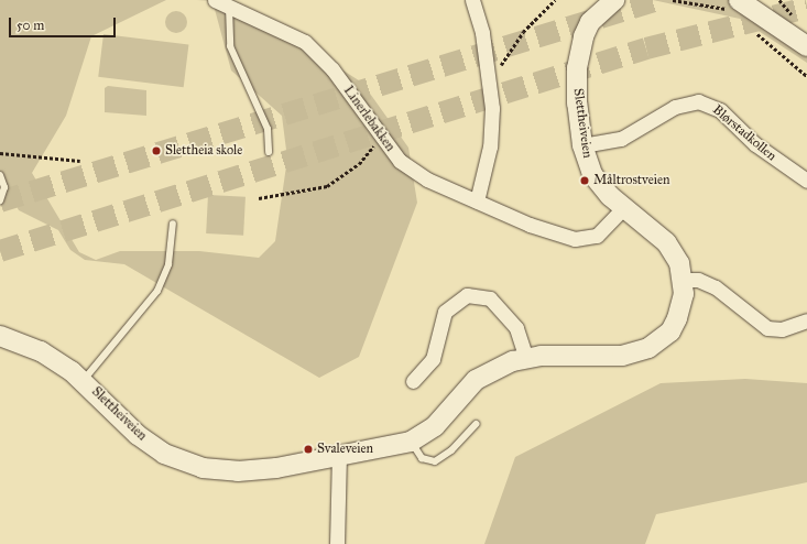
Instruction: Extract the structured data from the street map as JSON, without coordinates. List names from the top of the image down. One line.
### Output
{"streets":{"street":["Linerlebakken","Slettheiveien","Blørstadkollen"]},"crossings":[["Linerlebakken","Slettheiveien"],["Slettheiveien","Blørstadkollen"]],"places":["Slettheia skole","Måltrostveien","Svaleveien"],"scale_bar":"50 m"}
